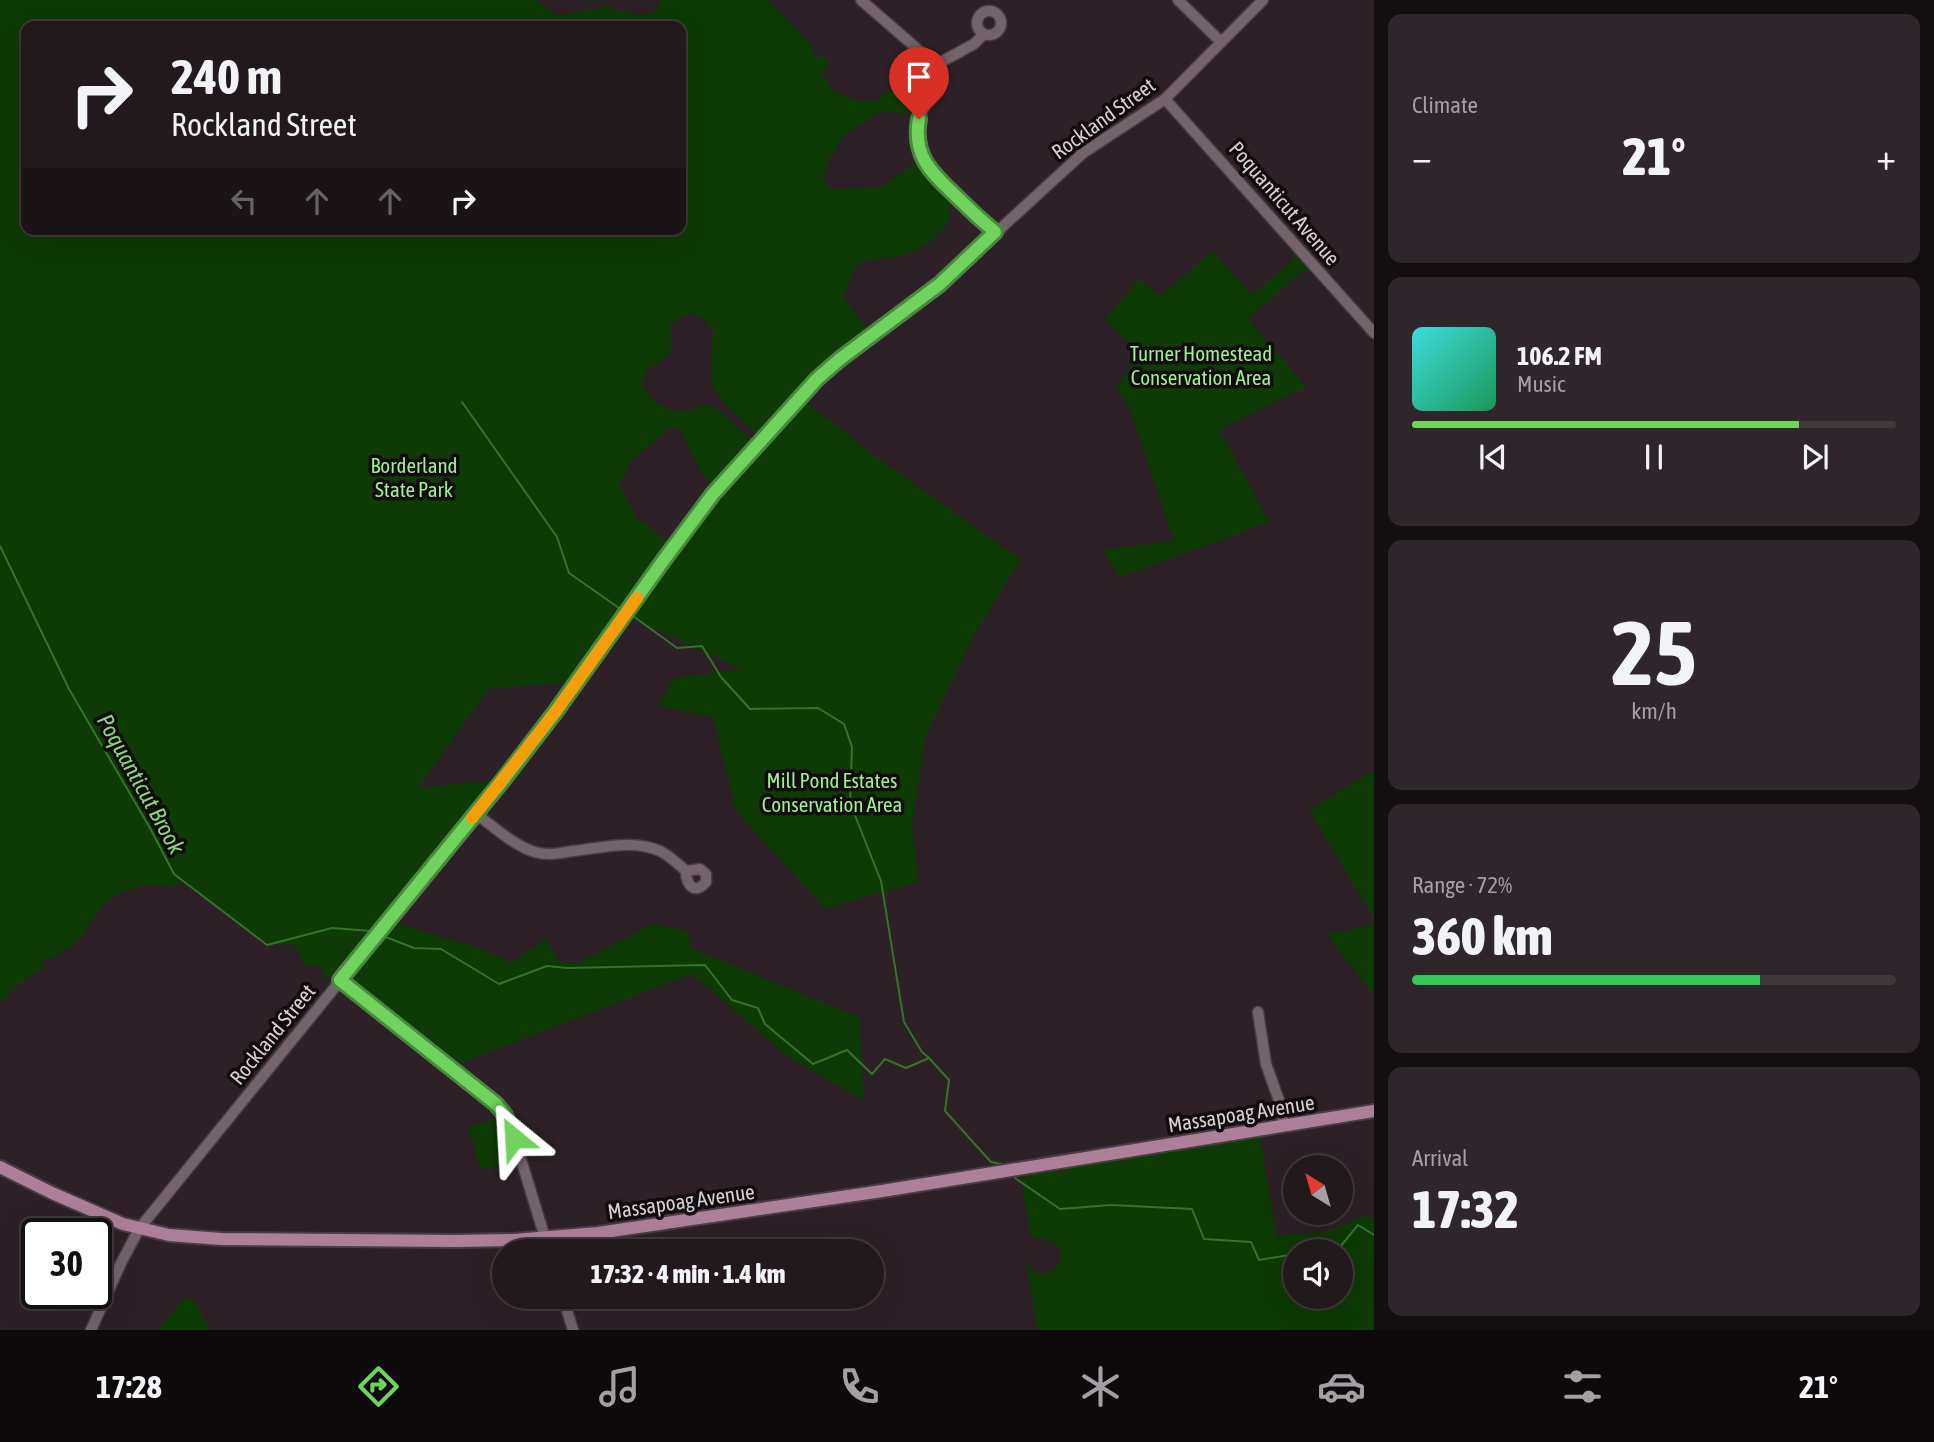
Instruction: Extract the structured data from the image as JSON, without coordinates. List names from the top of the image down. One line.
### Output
{"streets":{"main road":["Massapoag Avenue"],"street":["Rockland Street","Poquanticut Avenue"]},"crossings":[["Rockland Street","Poquanticut Avenue"],["Rockland Street","Massapoag Avenue"]],"water":["Poquanticut Brook"],"parks":["Turner Homestead Conservation Area","Borderland State Park","Mill Pond Estates Conservation Area"],"north":"top left","page":{"tile":["Climate",["25","km/h"],["Range · 72%","360 km"],["Arrival","17:32"]],"turn":["240 m","Rockland Street"],"heat":["−","21°","+"],"song":["106.2 FM","Music"],"limit":"30","trip":"17:32 · 4 min · 1.4 km","tabs":["17:28","21°"]}}
